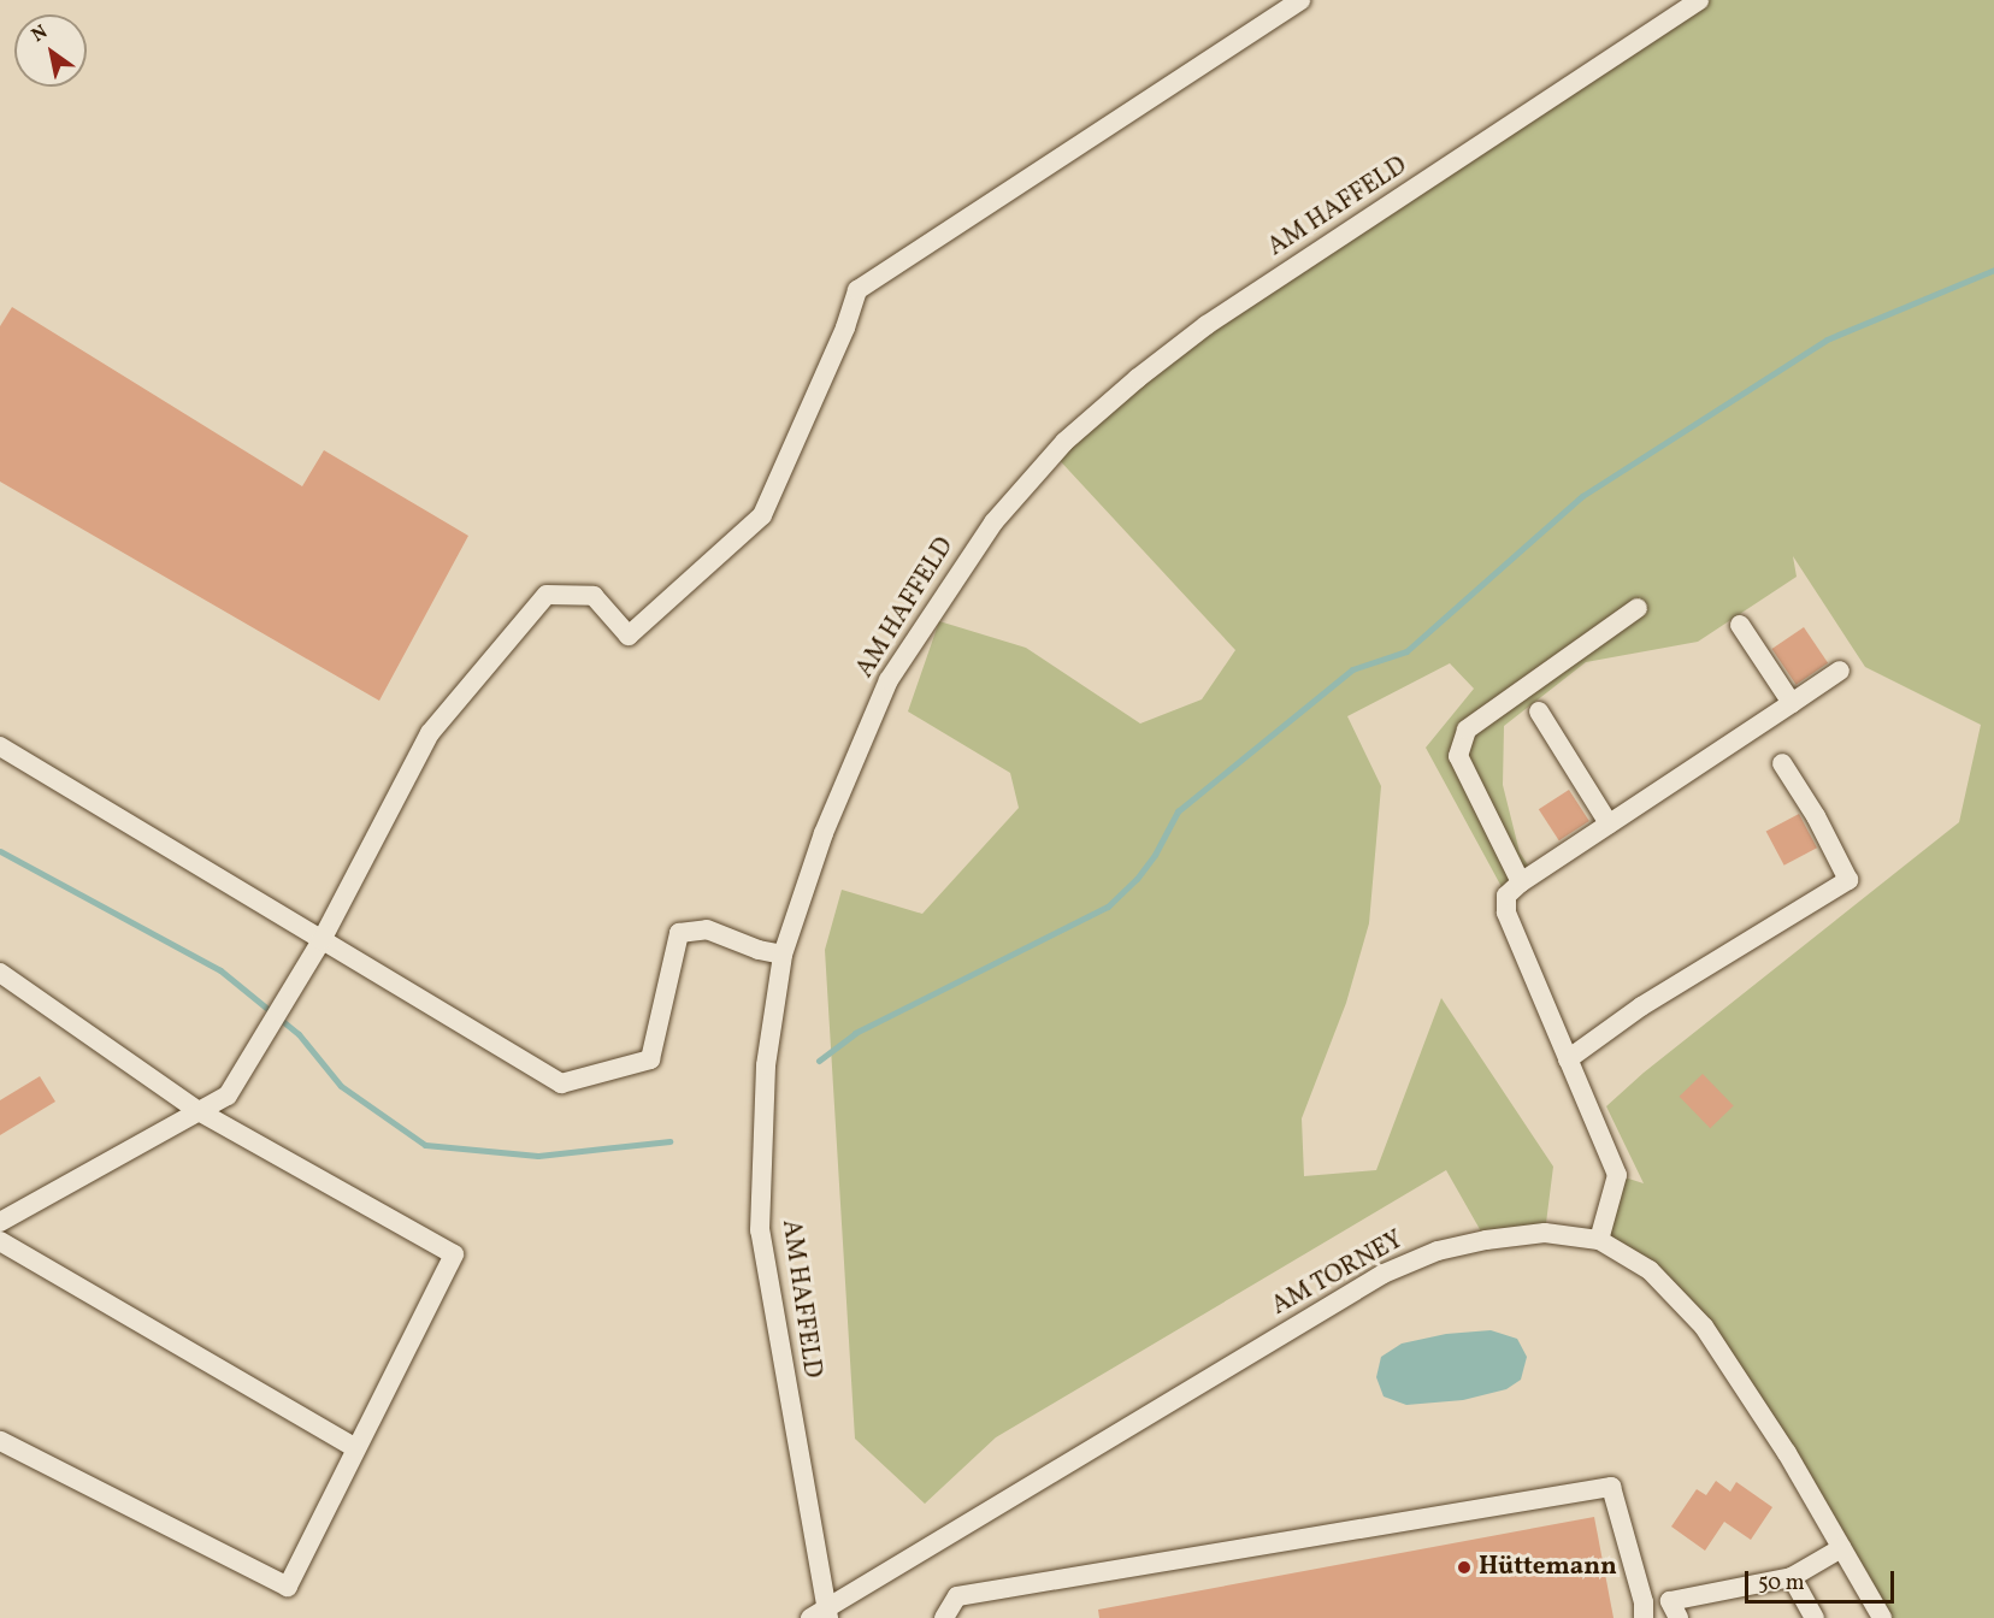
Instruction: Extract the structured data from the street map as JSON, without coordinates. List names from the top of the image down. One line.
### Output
{"streets":{"street":["AM HAFFELD","AM TORNEY"]},"crossings":[["AM HAFFELD","AM TORNEY"]],"places":["Hüttemann"],"scale_bar":"50 m","north":"top left"}
